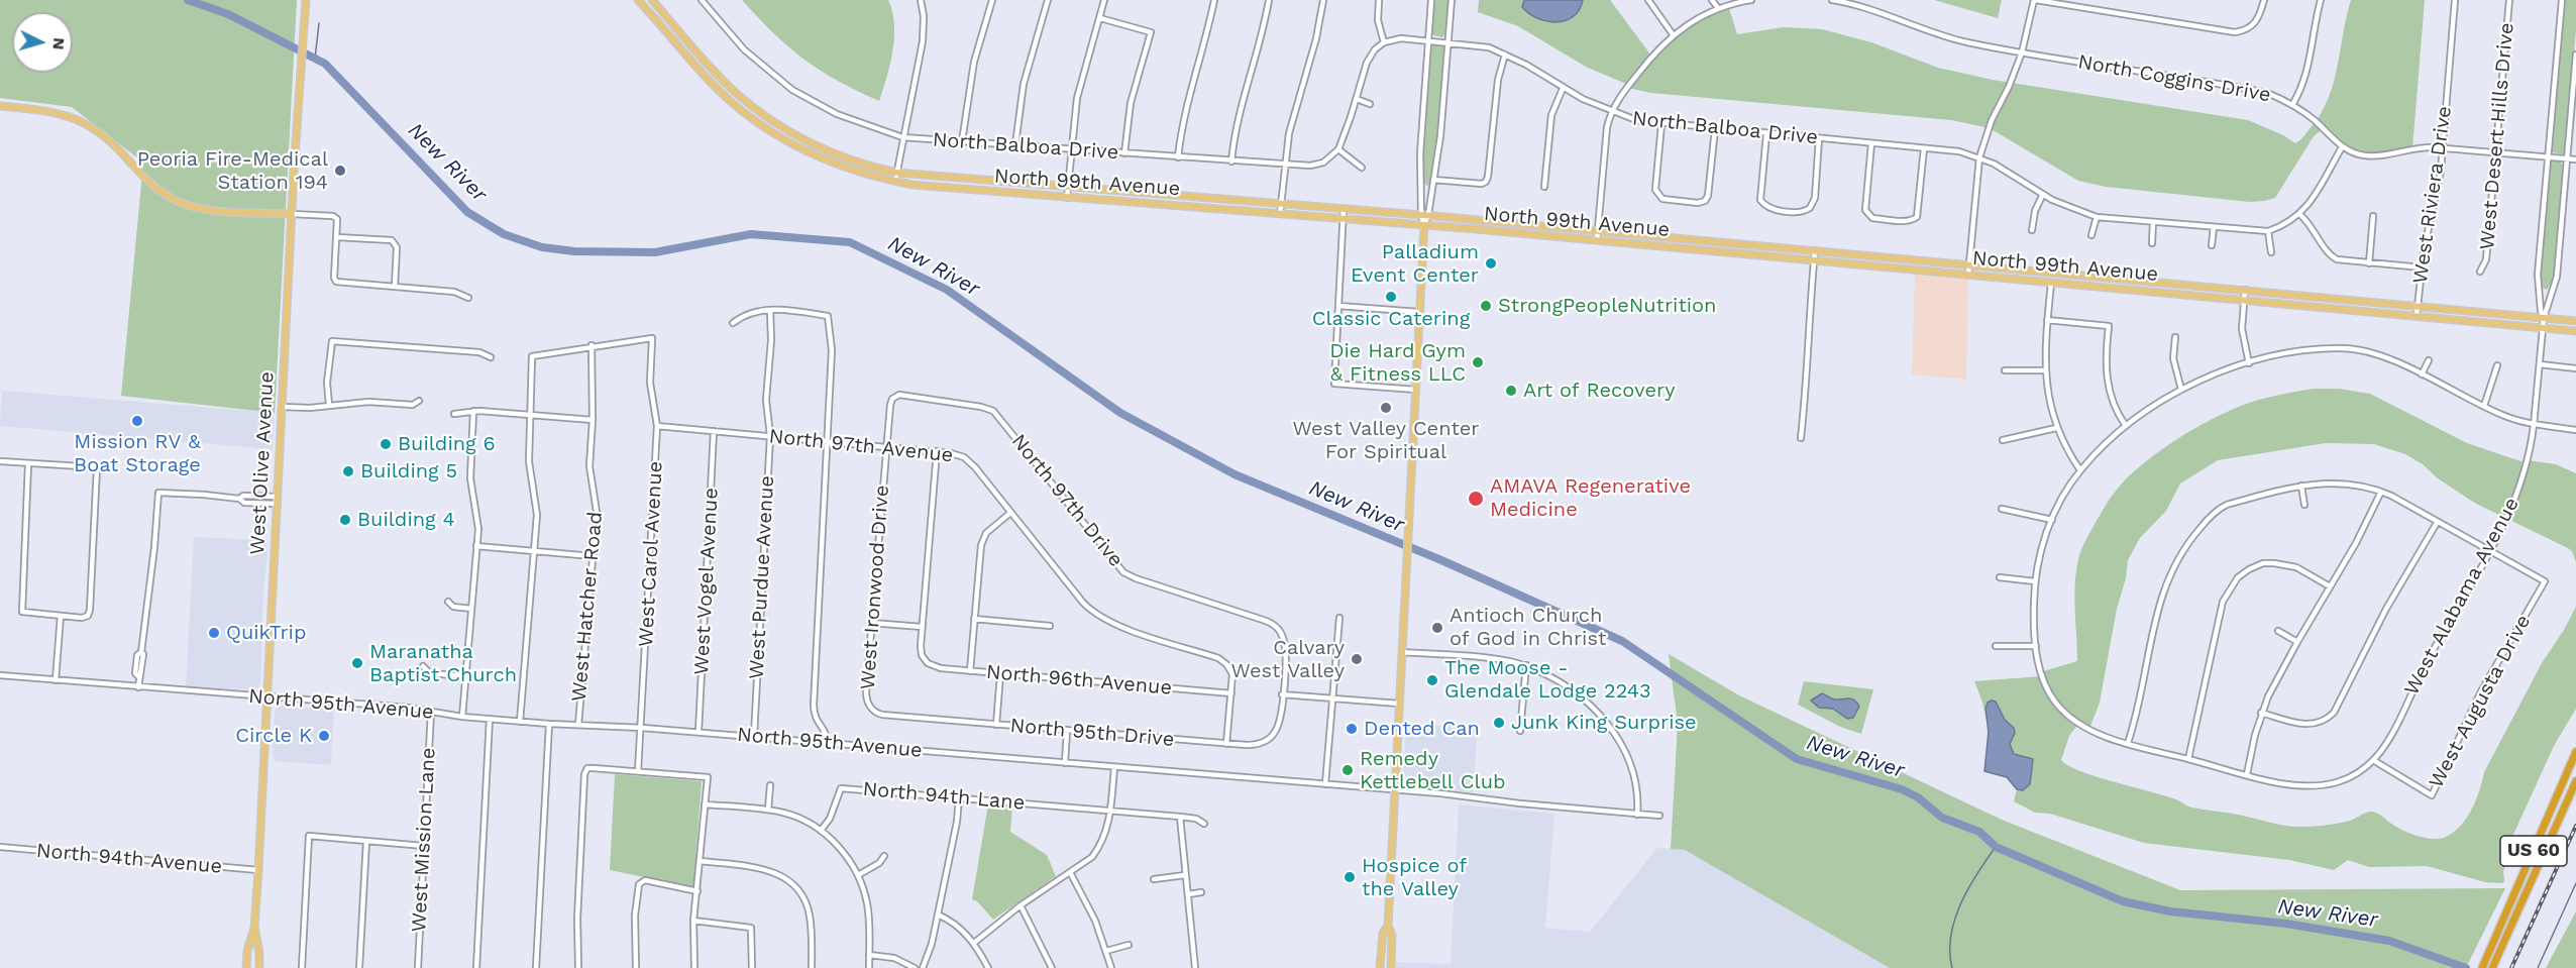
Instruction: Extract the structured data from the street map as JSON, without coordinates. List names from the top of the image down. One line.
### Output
{"streets":{"highway":["US 60"],"main road":["North 99th Avenue","West Olive Avenue"],"street":["North Coggins Drive","North Balboa Drive","West Desert Hills Drive","West Riviera Drive","North 97th Avenue","North 97th Drive","West Carol Avenue","West Purdue Avenue","West Vogel Avenue","West Ironwood Drive","West Alabama Avenue","West Hatcher Road","North 96th Avenue","West Augusta Drive","North 95th Avenue","North 95th Drive","North 94th Lane","West Mission Lane","North 94th Avenue"]},"crossings":[["North Coggins Drive","West Desert Hills Drive"],["North Coggins Drive","West Riviera Drive"],["North Coggins Drive","West Alabama Avenue"],["North 99th Avenue","West Riviera Drive"],["North 99th Avenue","West Alabama Avenue"],["North 97th Avenue","West Carol Avenue"],["North 97th Avenue","West Purdue Avenue"],["North 97th Avenue","West Vogel Avenue"],["North 97th Avenue","West Ironwood Drive"],["North 97th Avenue","North 96th Avenue"],["North 97th Avenue","North 95th Drive"],["West Olive Avenue","North 95th Avenue"],["West Olive Avenue","North 94th Avenue"],["North 97th Drive","West Ironwood Drive"],["North 97th Drive","North 95th Drive"],["West Carol Avenue","West Hatcher Road"],["West Carol Avenue","North 95th Avenue"],["West Purdue Avenue","North 95th Avenue"],["West Vogel Avenue","North 95th Avenue"],["West Ironwood Drive","North 95th Drive"],["West Alabama Avenue","West Augusta Drive"],["West Hatcher Road","North 95th Avenue"],["North 95th Avenue","West Mission Lane"]],"water":["New River"],"places":["Peoria Fire-Medical Station 194","Palladium Event Center","Classic Catering","StrongPeopleNutrition","Die Hard Gym & Fitness LLC","Art of Recovery","West Valley Center For Spiritual","Mission RV & Boat Storage","Building 6","Building 5","AMAVA Regenerative Medicine","Building 4","Antioch Church of God in Christ","QuikTrip","Calvary West Valley","Maranatha Baptist Church","The Moose - Glendale Lodge 2243","Junk King Surprise","Dented Can","Circle K","Remedy Kettlebell Club","Hospice of the Valley"],"north":"right"}
